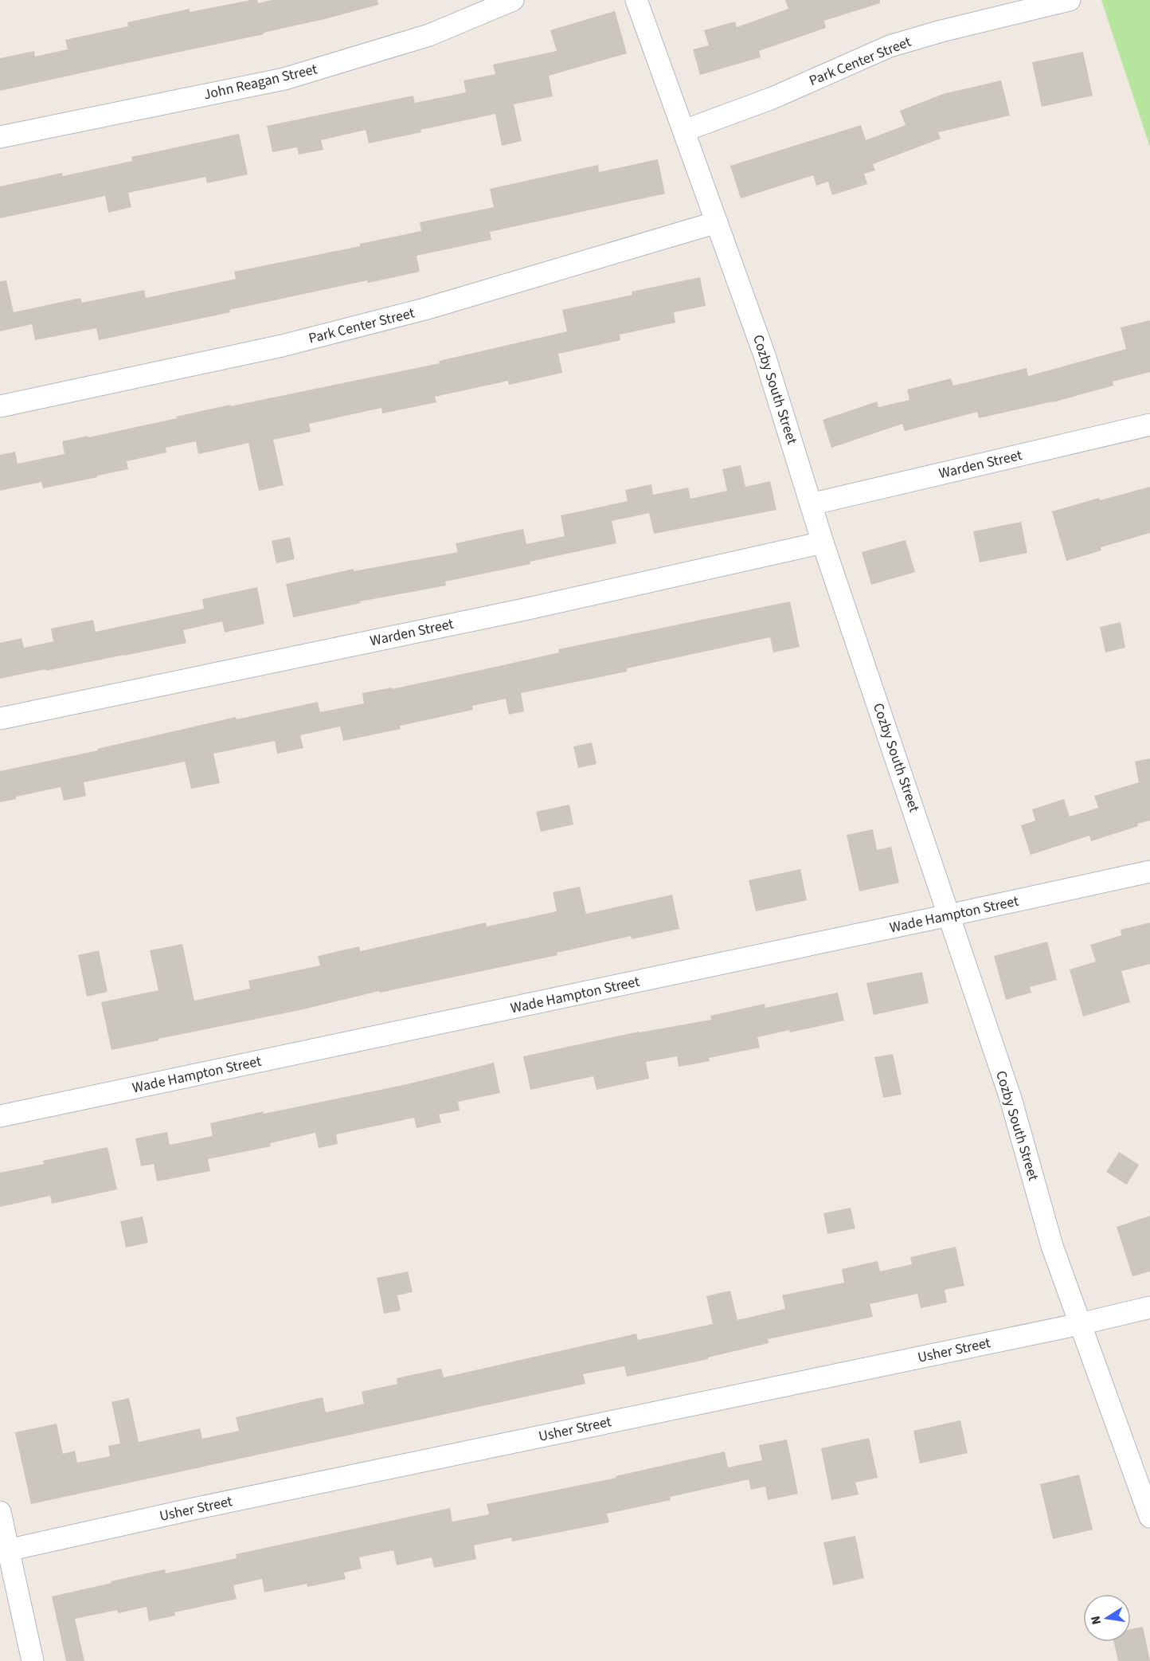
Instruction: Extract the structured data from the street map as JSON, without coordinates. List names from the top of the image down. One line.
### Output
{"streets":{"street":["Park Center Street","John Reagan Street","Cozby South Street","Warden Street","Wade Hampton Street","Usher Street"]},"crossings":[["Park Center Street","Cozby South Street"],["Cozby South Street","Warden Street"],["Cozby South Street","Wade Hampton Street"],["Cozby South Street","Usher Street"]],"north":"left"}
